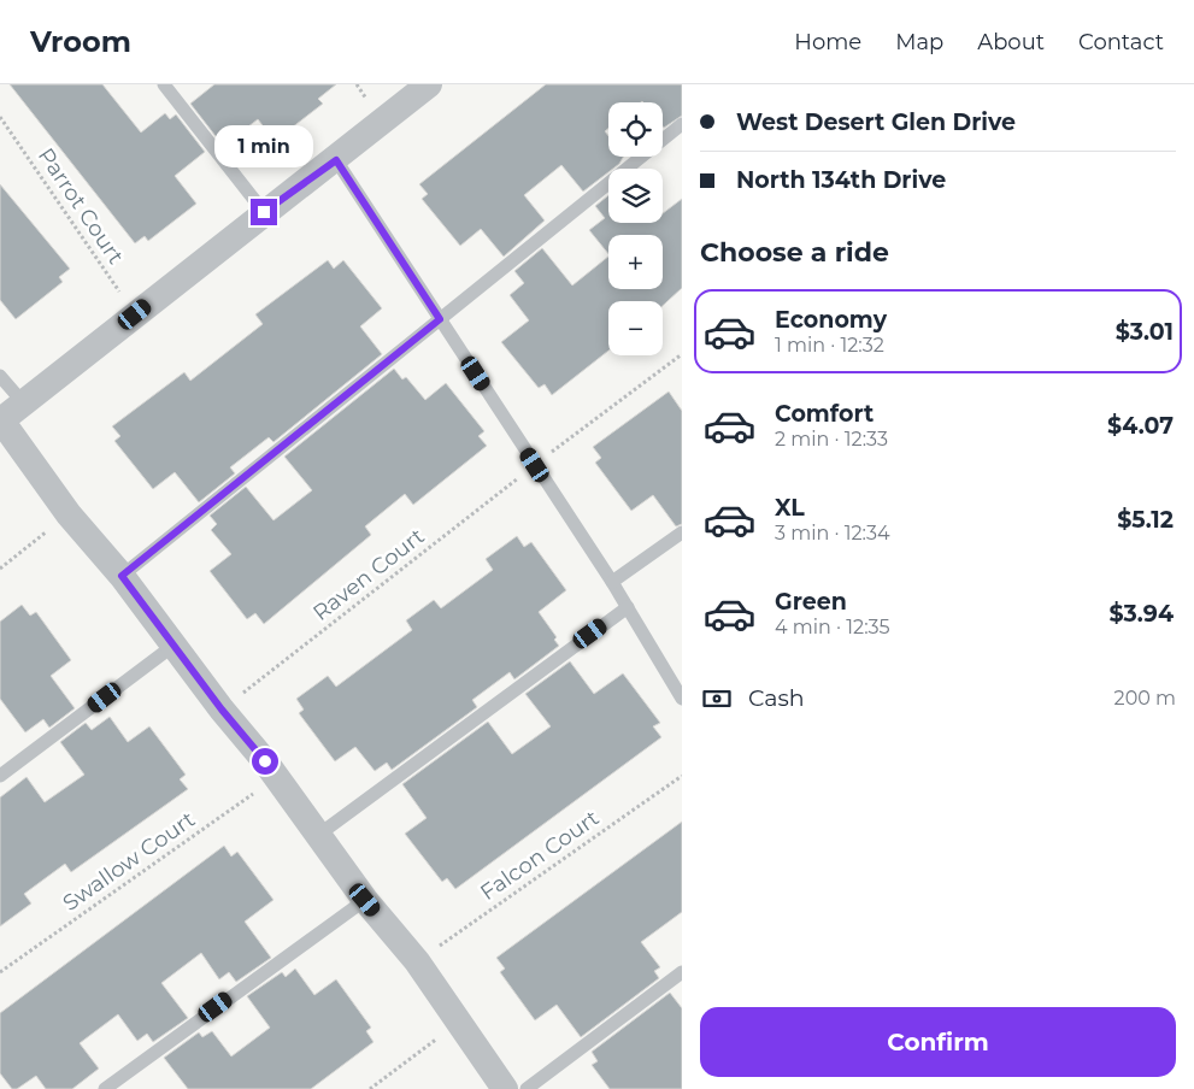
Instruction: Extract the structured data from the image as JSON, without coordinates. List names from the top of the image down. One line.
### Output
{"streets":{"path":["Parrot Court","Raven Court","Falcon Court","Swallow Court"]},"page":{"header":"Vroom","nav":["Home","Map","About","Contact"],"banner":["West Desert Glen Drive","North 134th Drive"],"map_buttons":["+","−"],"bubble":"1 min","heading":"Choose a ride","list":[{"name":"Economy","note":"1 min · 12:32","value":"$3.01"},{"name":"Comfort","note":"2 min · 12:33","value":"$4.07"},{"name":"XL","note":"3 min · 12:34","value":"$5.12"},{"name":"Green","note":"4 min · 12:35","value":"$3.94"}],"pay":["Cash","200 m"],"buttons":"Confirm"}}
